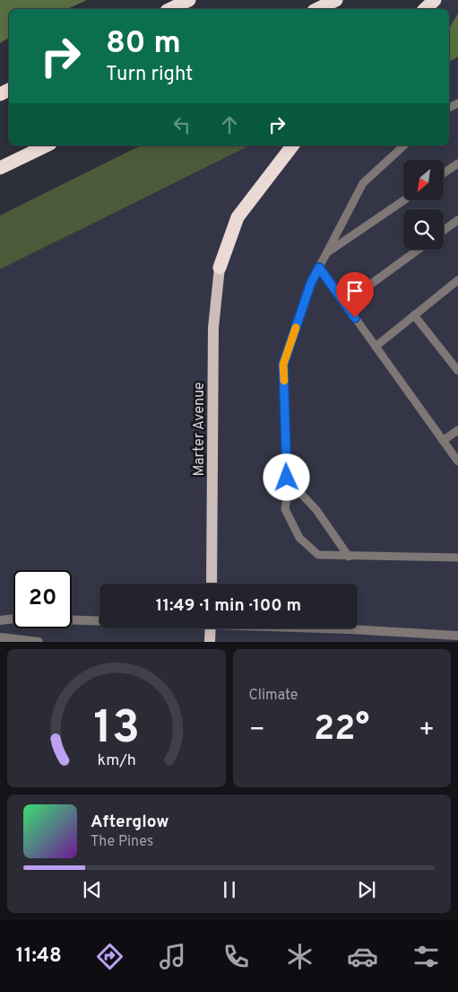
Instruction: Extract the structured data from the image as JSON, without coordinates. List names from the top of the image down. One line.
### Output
{"streets":{"main road":["Marter Avenue"]},"north":"bottom left","page":{"turn":["80 m","Turn right"],"limit":"20","trip":"11:49 · 1 min · 100 m","tile":"Climate","heat":["−","22°","+"],"song":["Afterglow","The Pines"],"tabs":"11:48","gauge":["13","km/h"]}}
